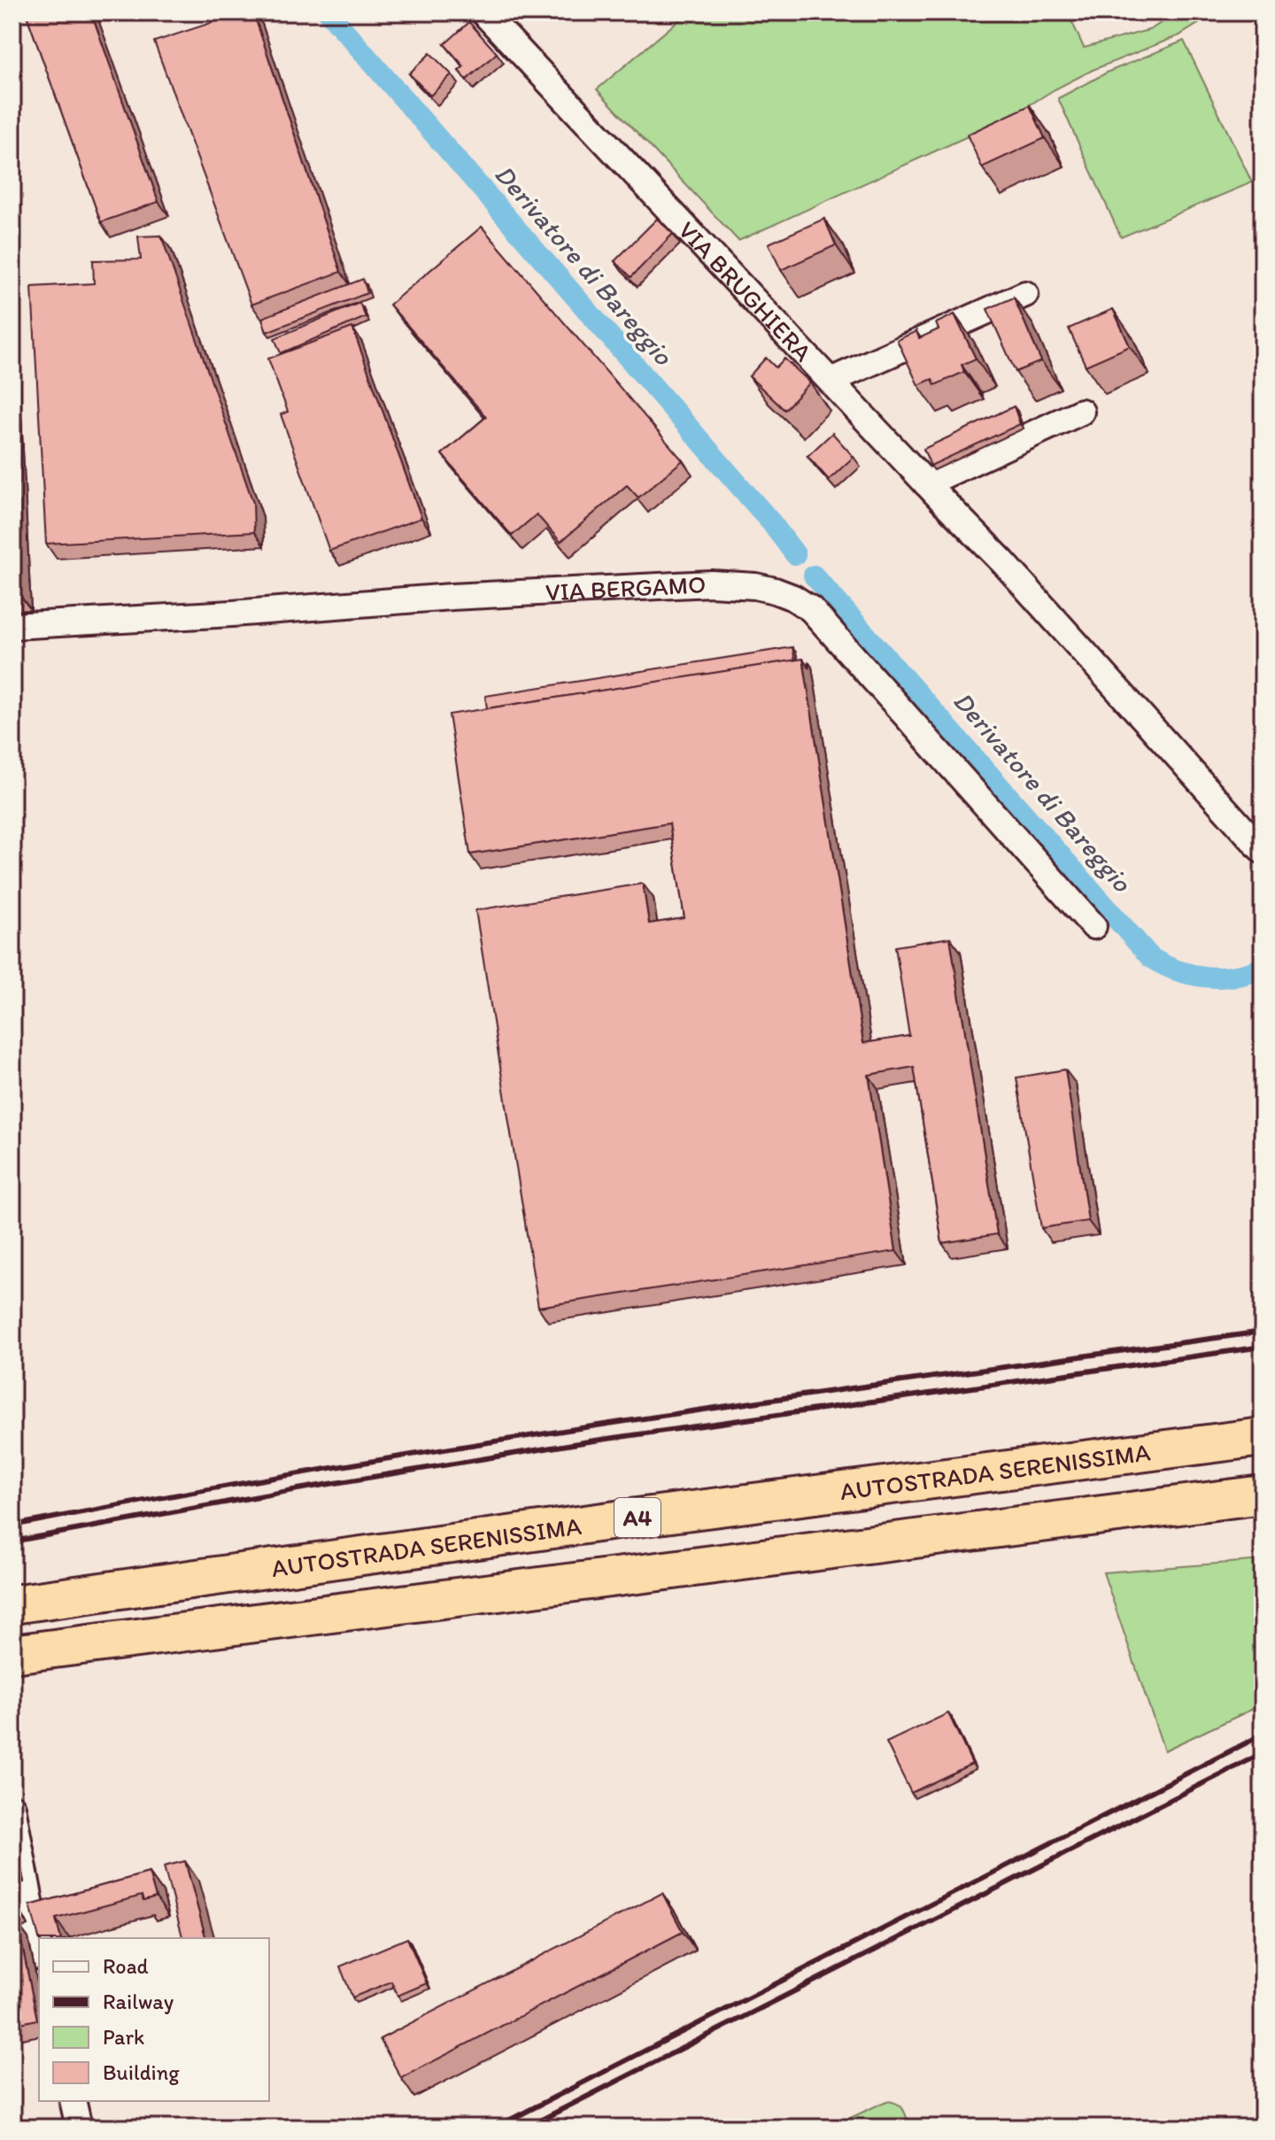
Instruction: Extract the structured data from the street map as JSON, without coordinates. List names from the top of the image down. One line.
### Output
{"streets":{"highway":["AUTOSTRADA SERENISSIMA","A4"],"street":["VIA BRUGHIERA","VIA BERGAMO"]},"water":["Derivatore di Bareggio"],"legend":["Road","Railway","Park","Building"]}
